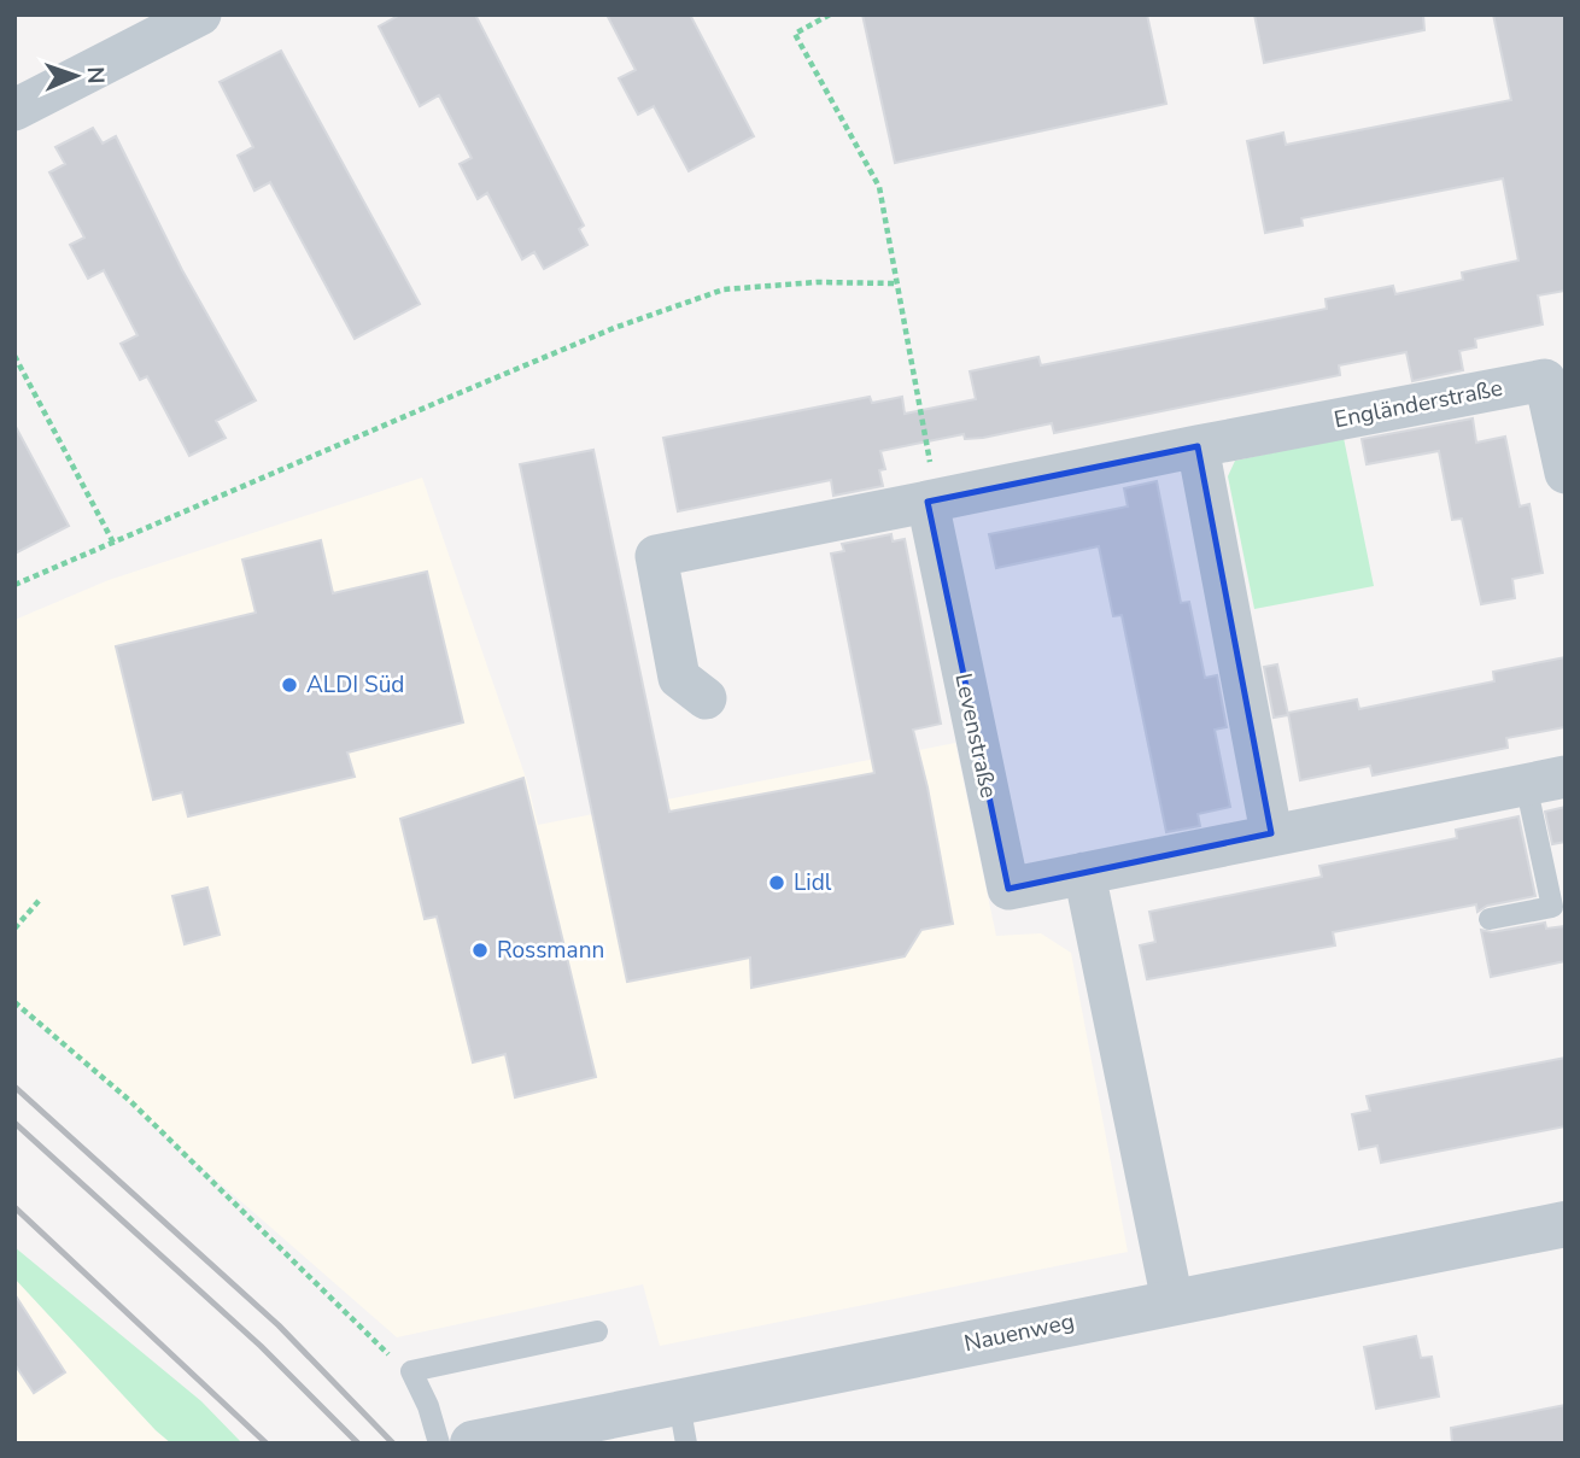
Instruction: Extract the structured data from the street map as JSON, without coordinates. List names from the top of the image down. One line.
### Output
{"streets":{"street":["Engländerstraße","Levenstraße","Nauenweg"]},"crossings":[["Engländerstraße","Levenstraße"]],"places":["ALDI Süd","Lidl","Rossmann"],"north":"right"}
